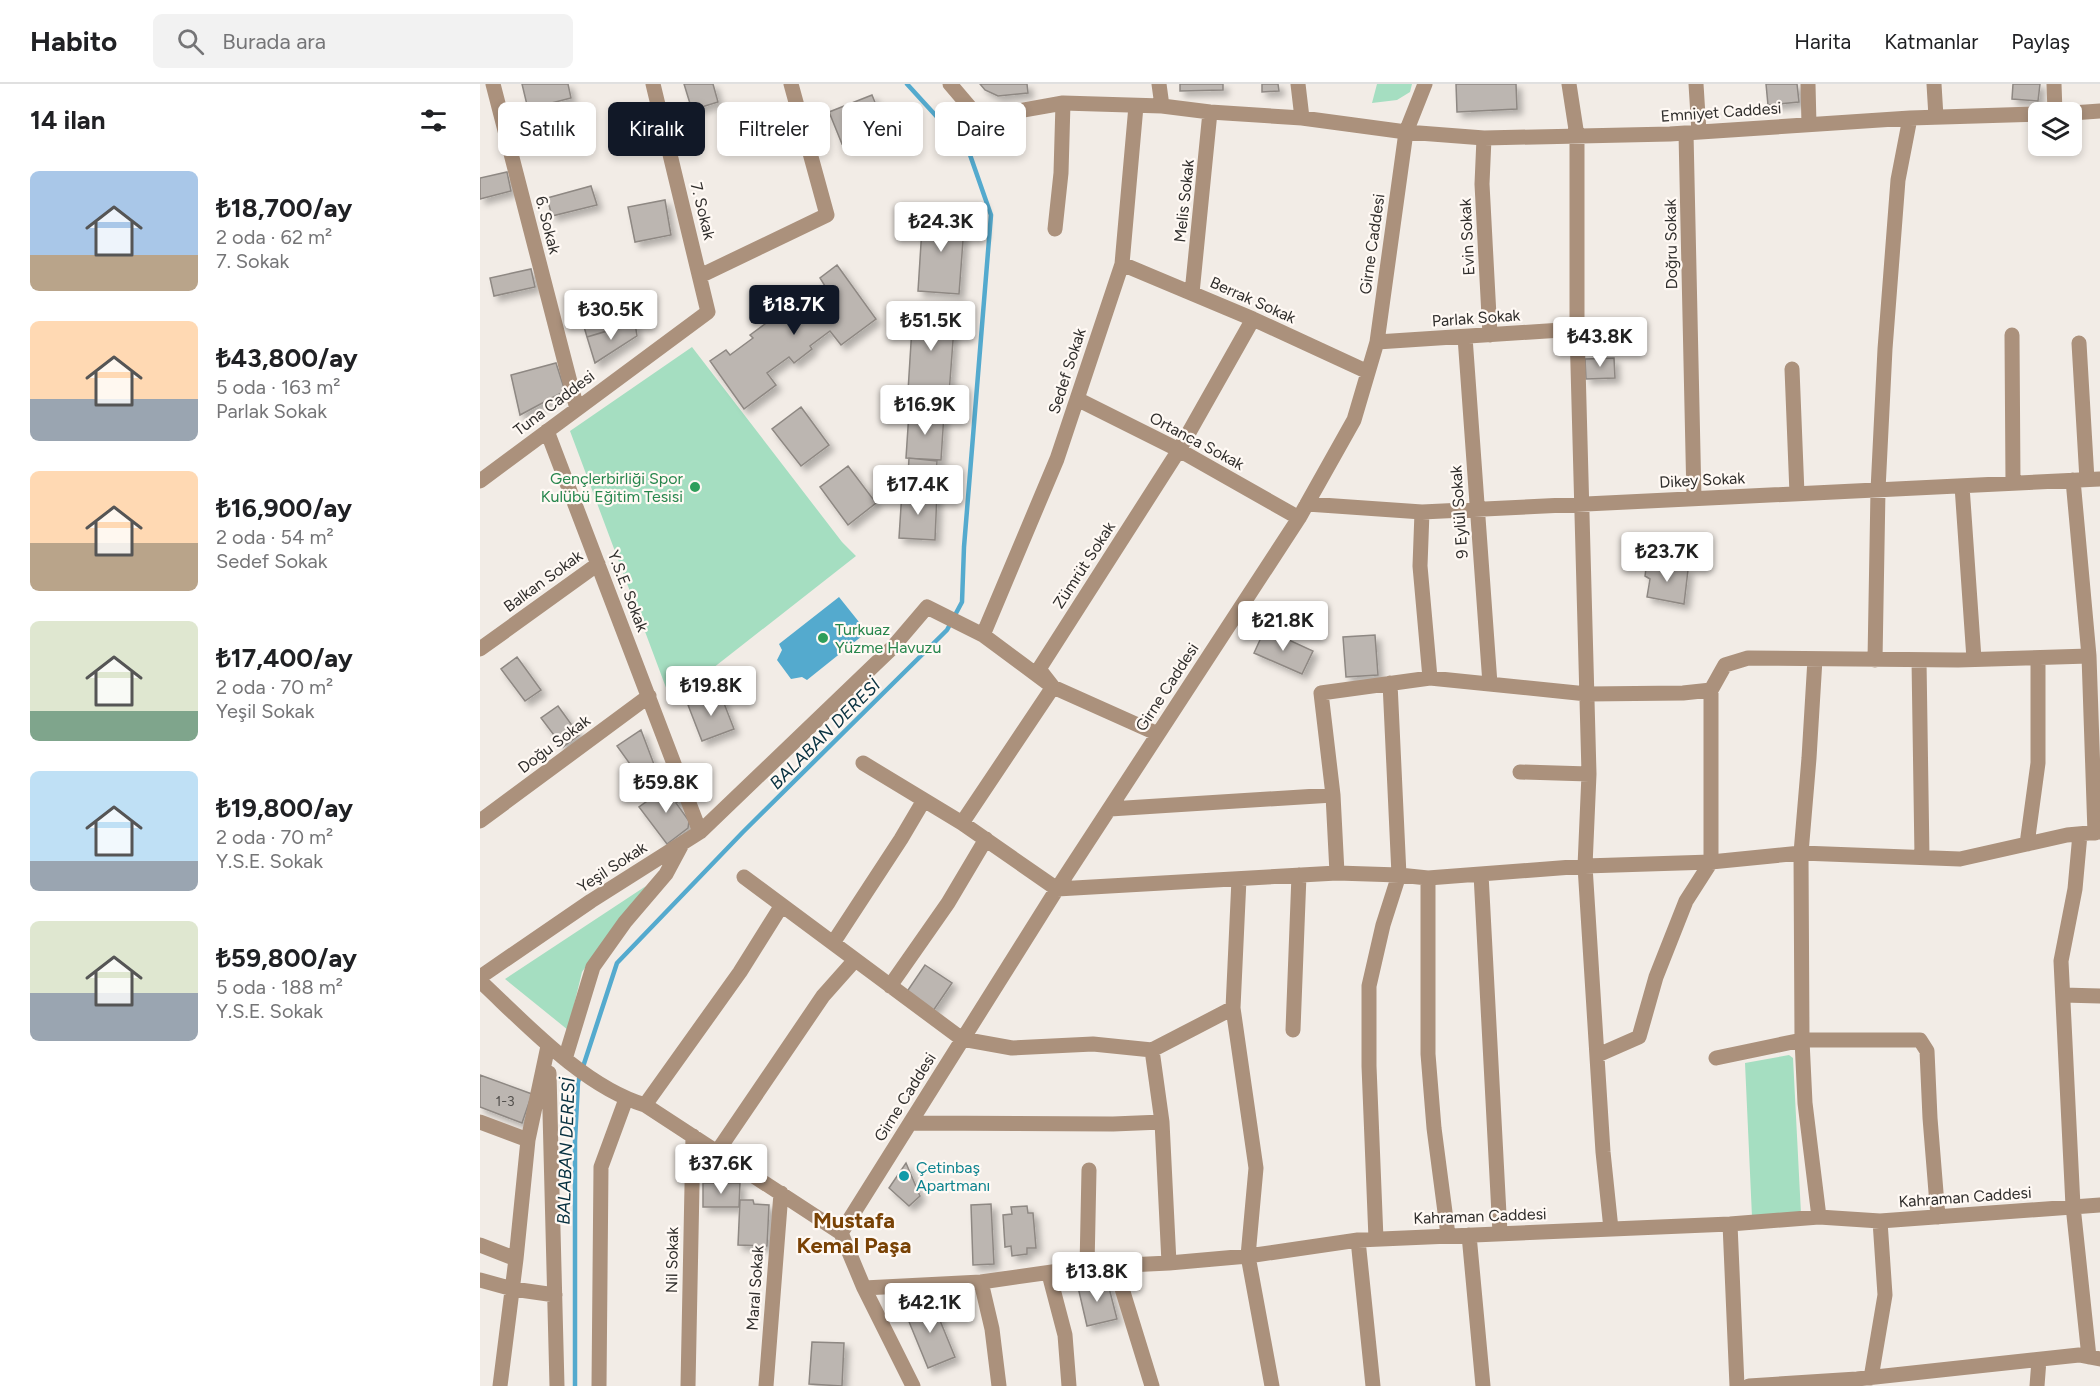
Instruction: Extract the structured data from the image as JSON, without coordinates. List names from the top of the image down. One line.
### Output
{"streets":{"street":["Emniyet Caddesi","Melis Sokak","7. Sokak","6. Sokak","Evin Sokak","Girne Caddesi","Doğru Sokak","Berrak Sokak","Parlak Sokak","Sedef Sokak","Tuna Caddesi","Ortanca Sokak","Dikey Sokak","9 Eylül Sokak","Zümrüt Sokak","Balkan Sokak","Y.S.E. Sokak","Doğu Sokak","Yeşil Sokak","Kahraman Caddesi","Nil Sokak","Maral Sokak"]},"crossings":[["Emniyet Caddesi","Evin Sokak"],["Emniyet Caddesi","Girne Caddesi"],["Emniyet Caddesi","Doğru Sokak"],["Melis Sokak","Berrak Sokak"],["7. Sokak","Tuna Caddesi"],["6. Sokak","Tuna Caddesi"],["Evin Sokak","Parlak Sokak"],["Girne Caddesi","Berrak Sokak"],["Girne Caddesi","Parlak Sokak"],["Girne Caddesi","Ortanca Sokak"],["Girne Caddesi","Dikey Sokak"],["Doğru Sokak","Dikey Sokak"],["Berrak Sokak","Sedef Sokak"],["Berrak Sokak","Zümrüt Sokak"],["Parlak Sokak","9 Eylül Sokak"],["Sedef Sokak","Ortanca Sokak"],["Sedef Sokak","Yeşil Sokak"],["Tuna Caddesi","Y.S.E. Sokak"],["Ortanca Sokak","Zümrüt Sokak"],["Dikey Sokak","9 Eylül Sokak"],["Balkan Sokak","Y.S.E. Sokak"],["Y.S.E. Sokak","Doğu Sokak"],["Y.S.E. Sokak","Yeşil Sokak"]],"districts":["Mustafa Kemal Paşa"],"water":["BALABAN DERESİ"],"places":["Gençlerbirliği Spor Kulübü Eğitim Tesisi","Turkuaz Yüzme Havuzu","Çetinbaş Apartmanı"],"house_numbers":["1-3"],"page":{"header":"Habito","search":"Burada ara","nav":["Harita","Katmanlar","Paylaş"],"heading":"14 ilan","chip":["Satılık","Kiralık","Filtreler","Yeni","Daire"],"list":[{"name":"₺18,700/ay","note":"2 oda · 62 m² · 7. Sokak"},{"name":"₺43,800/ay","note":"5 oda · 163 m² · Parlak Sokak"},{"name":"₺16,900/ay","note":"2 oda · 54 m² · Sedef Sokak"},{"name":"₺17,400/ay","note":"2 oda · 70 m² · Yeşil Sokak"},{"name":"₺19,800/ay","note":"2 oda · 70 m² · Y.S.E. Sokak"},{"name":"₺59,800/ay","note":"5 oda · 188 m² · Y.S.E. Sokak"}],"price":["₺24.3K","₺18.7K","₺30.5K","₺51.5K","₺43.8K","₺16.9K","₺17.4K","₺23.7K","₺21.8K","₺19.8K","₺59.8K","₺37.6K","₺13.8K","₺42.1K"]}}
